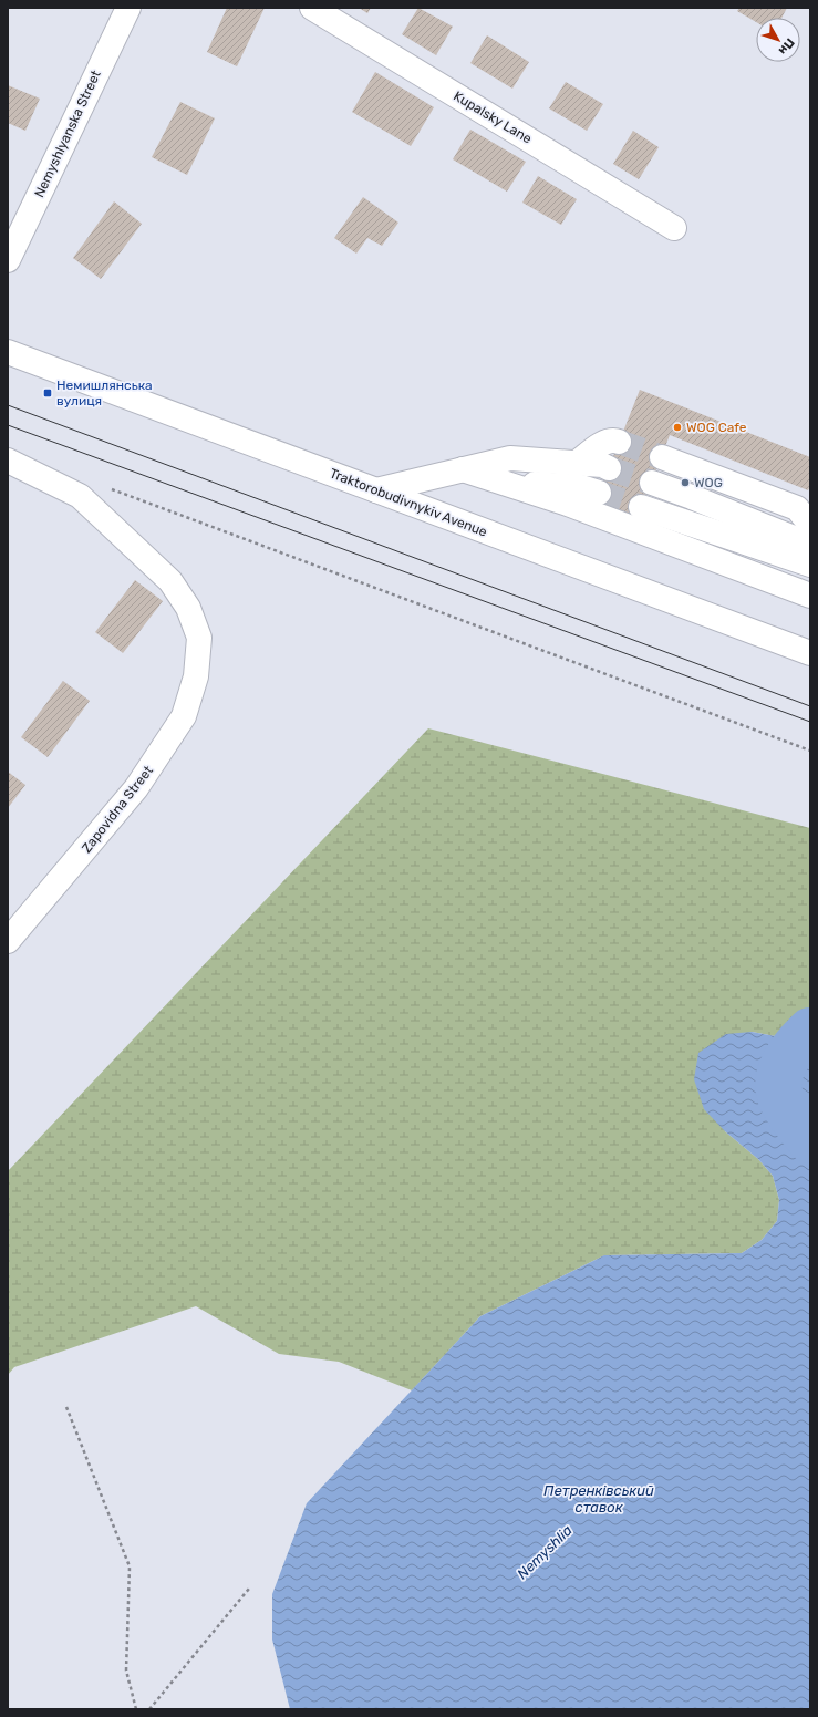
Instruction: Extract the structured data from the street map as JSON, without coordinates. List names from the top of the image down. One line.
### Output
{"streets":{"street":["Kupalsky Lane","Nemyshlyanska Street","Traktorobudivnykiv Avenue","Zapovidna Street"]},"water":["Петренківський ставок","Nemyshlia"],"places":{"transit":["Немишлянська вулиця"],"other":["WOG Cafe","WOG"]},"north":"bottom right"}
